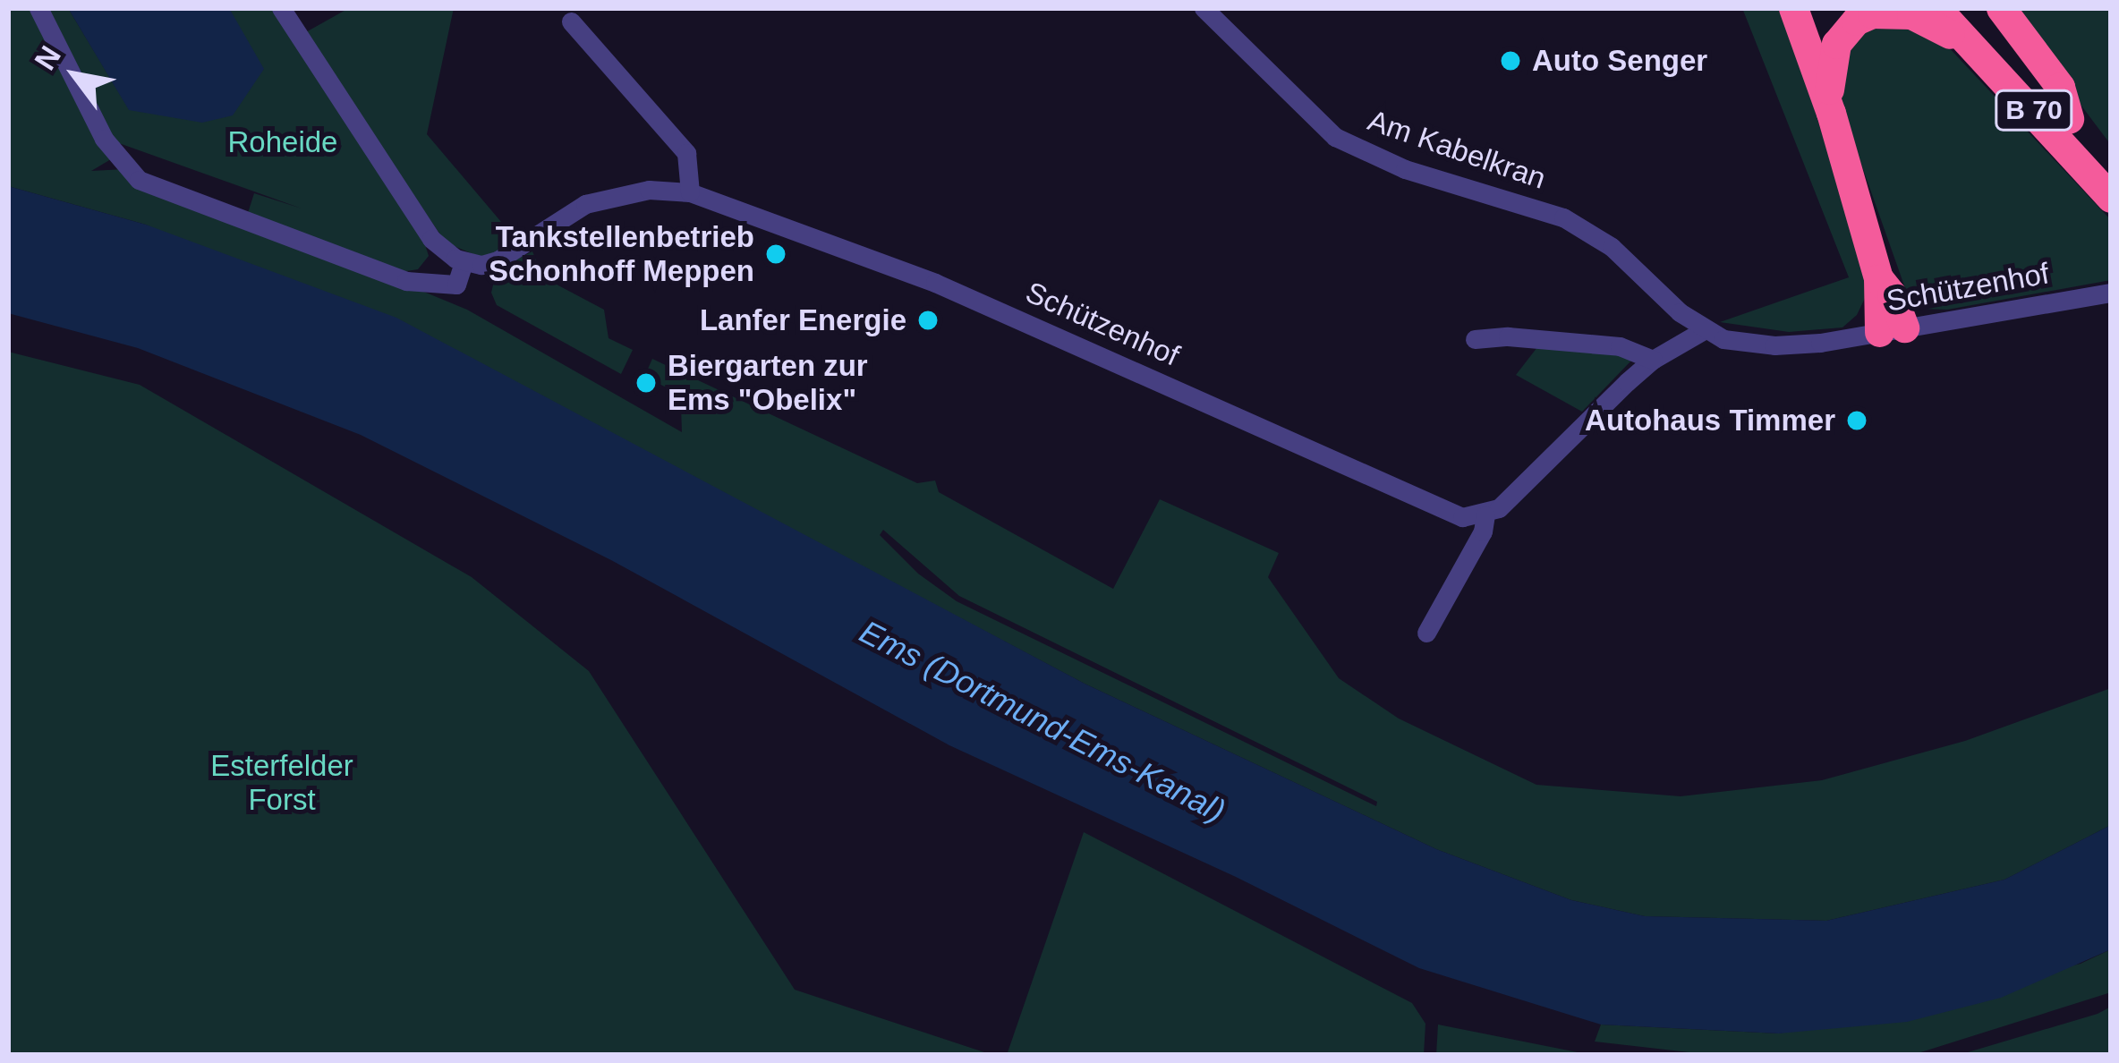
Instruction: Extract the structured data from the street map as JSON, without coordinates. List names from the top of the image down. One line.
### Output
{"streets":{"highway":["B 70"],"street":["Am Kabelkran","Schützenhof"]},"crossings":[["Am Kabelkran","Schützenhof"]],"water":["Ems (Dortmund-Ems-Kanal)"],"parks":["Roheide","Esterfelder Forst"],"places":["Auto Senger","Tankstellenbetrieb Schonhoff Meppen","Lanfer Energie","Biergarten zur Ems \"Obelix\"","Autohaus Timmer"],"north":"top left"}
